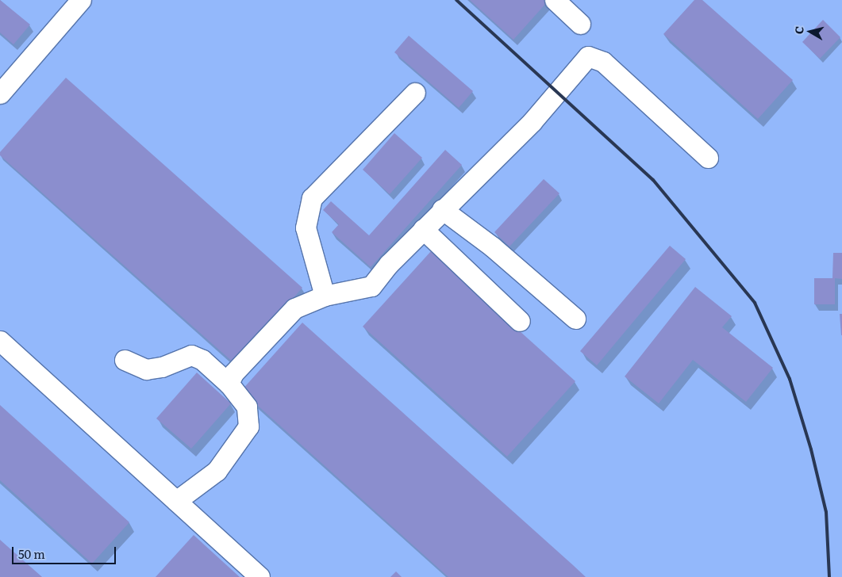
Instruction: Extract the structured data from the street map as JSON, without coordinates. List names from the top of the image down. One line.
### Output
{"scale_bar":"50 m","north":"left"}
